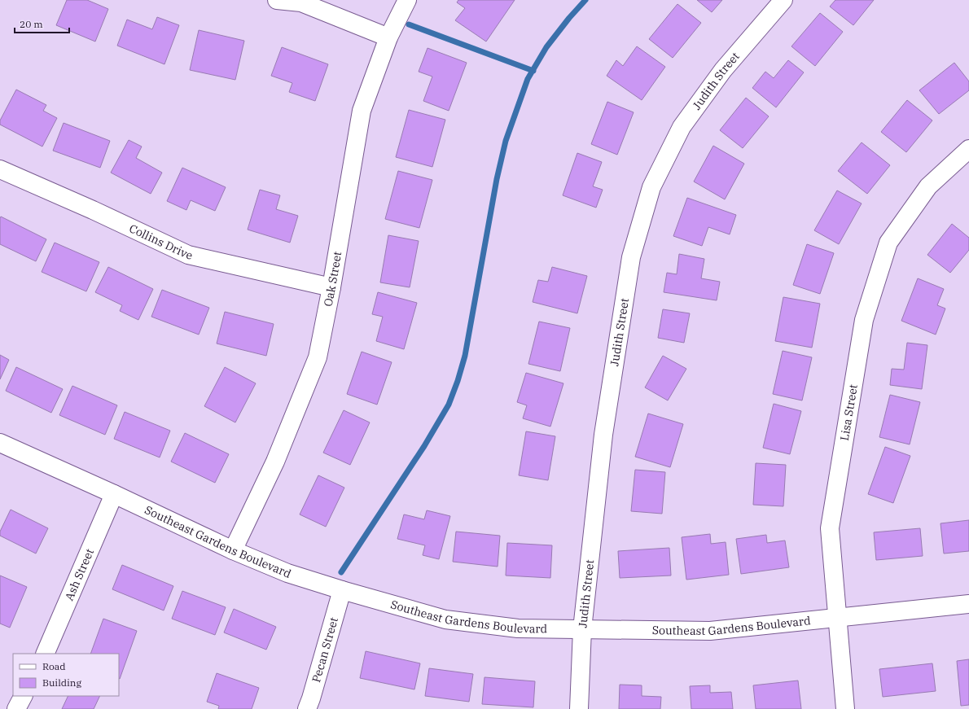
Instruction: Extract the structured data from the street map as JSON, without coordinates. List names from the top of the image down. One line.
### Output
{"streets":{"street":["Judith Street","Collins Drive","Oak Street","Lisa Street","Southeast Gardens Boulevard","Ash Street","Pecan Street"]},"crossings":[["Judith Street","Southeast Gardens Boulevard"],["Collins Drive","Oak Street"],["Oak Street","Southeast Gardens Boulevard"],["Lisa Street","Southeast Gardens Boulevard"],["Southeast Gardens Boulevard","Ash Street"],["Southeast Gardens Boulevard","Pecan Street"]],"legend":["Road","Building"],"scale_bar":"20 m"}
